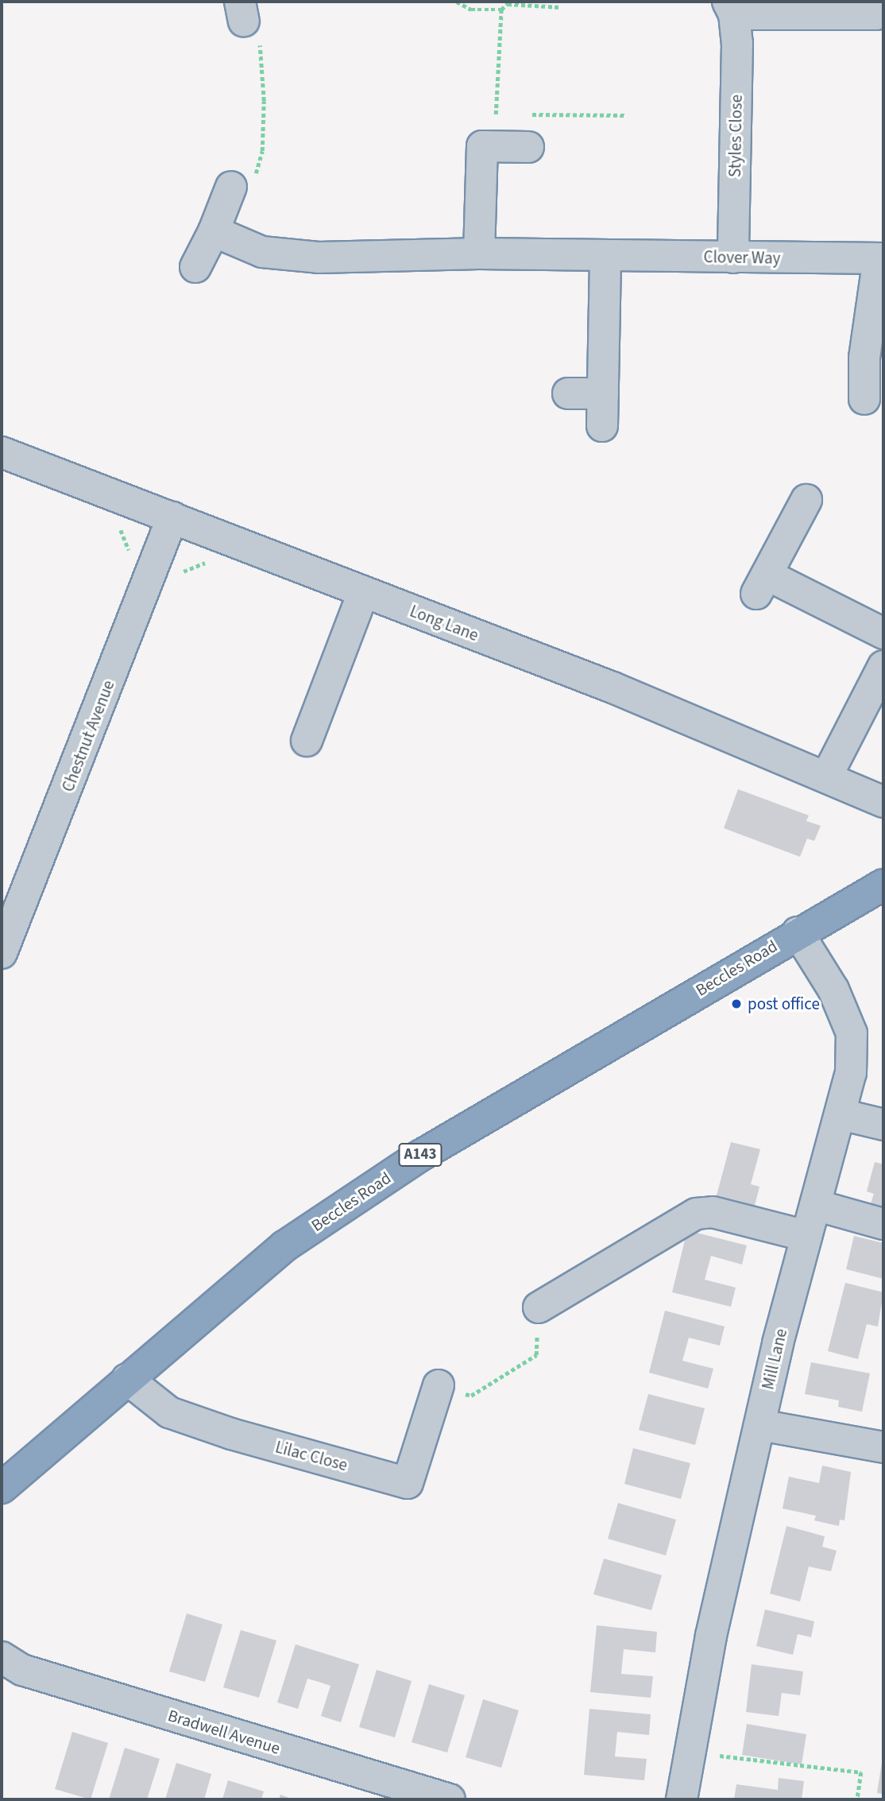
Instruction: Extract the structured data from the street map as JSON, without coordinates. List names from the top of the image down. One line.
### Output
{"streets":{"highway":["Beccles Road","A143"],"street":["Styles Close","Clover Way","Long Lane","Chestnut Avenue","Mill Lane","Lilac Close","Bradwell Avenue"]},"crossings":[["Styles Close","Clover Way"],["Long Lane","Chestnut Avenue"],["Beccles Road","Mill Lane"],["Beccles Road","Lilac Close"]],"places":["post office"]}
